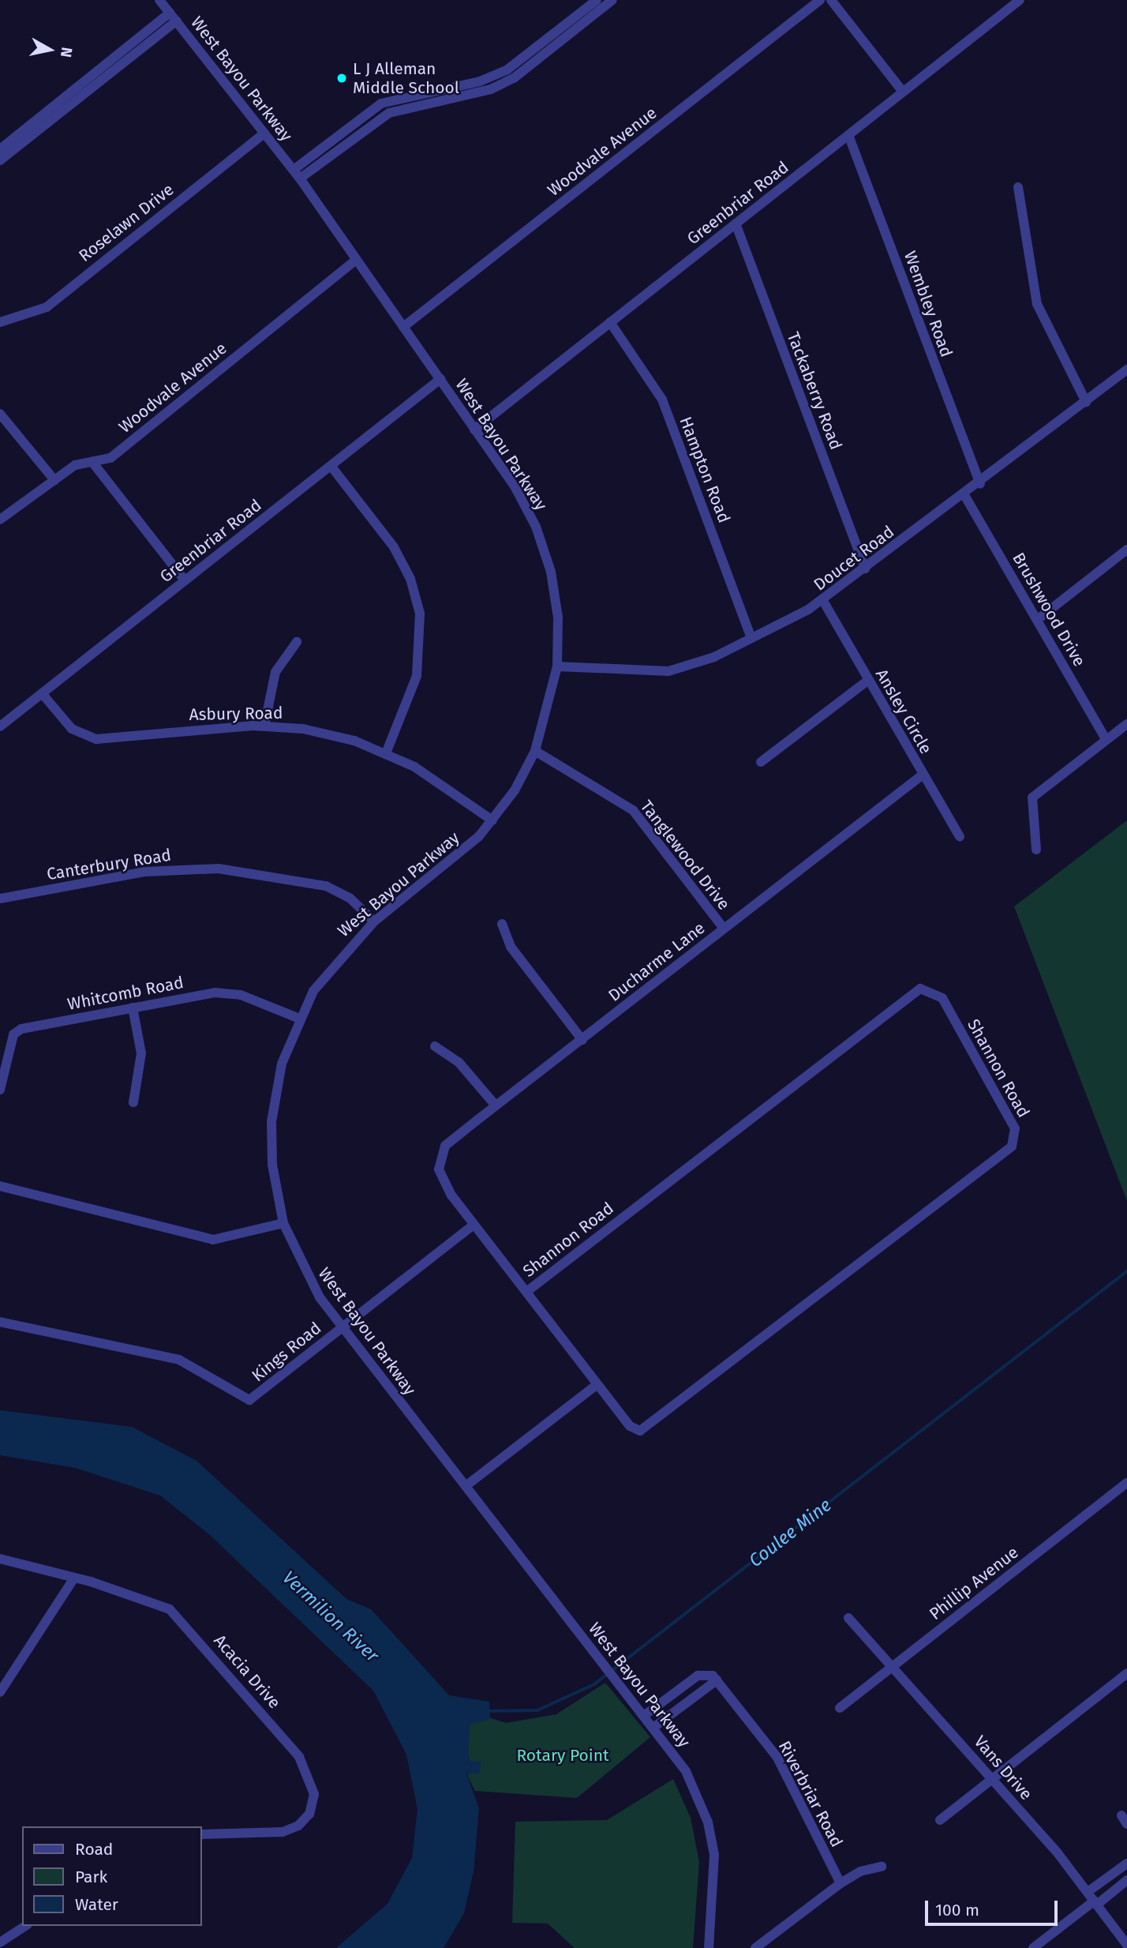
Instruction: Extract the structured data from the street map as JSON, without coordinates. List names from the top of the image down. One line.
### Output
{"streets":{"street":["West Bayou Parkway","Woodvale Avenue","Greenbriar Road","Roselawn Drive","Wembley Road","Tackaberry Road","Hampton Road","Doucet Road","Brushwood Drive","Ansley Circle","Asbury Road","Tanglewood Drive","Canterbury Road","Ducharme Lane","Whitcomb Road","Shannon Road","Kings Road","Phillip Avenue","Acacia Drive","Vans Drive","Riverbriar Road"]},"crossings":[["West Bayou Parkway","Woodvale Avenue"],["West Bayou Parkway","Greenbriar Road"],["West Bayou Parkway","Roselawn Drive"],["West Bayou Parkway","Doucet Road"],["West Bayou Parkway","Asbury Road"],["West Bayou Parkway","Tanglewood Drive"],["West Bayou Parkway","Canterbury Road"],["West Bayou Parkway","Whitcomb Road"],["West Bayou Parkway","Kings Road"],["West Bayou Parkway","Riverbriar Road"],["Greenbriar Road","Wembley Road"],["Greenbriar Road","Tackaberry Road"],["Greenbriar Road","Hampton Road"],["Greenbriar Road","Asbury Road"],["Wembley Road","Doucet Road"],["Tackaberry Road","Doucet Road"],["Hampton Road","Doucet Road"],["Doucet Road","Brushwood Drive"],["Doucet Road","Ansley Circle"],["Ansley Circle","Ducharme Lane"],["Tanglewood Drive","Ducharme Lane"],["Ducharme Lane","Shannon Road"],["Shannon Road","Kings Road"],["Phillip Avenue","Vans Drive"]],"water":["Coulee Mine","Vermilion River"],"parks":["Rotary Point"],"places":["L J Alleman Middle School"],"legend":["Road","Park","Water"],"scale_bar":"100 m","north":"right"}
